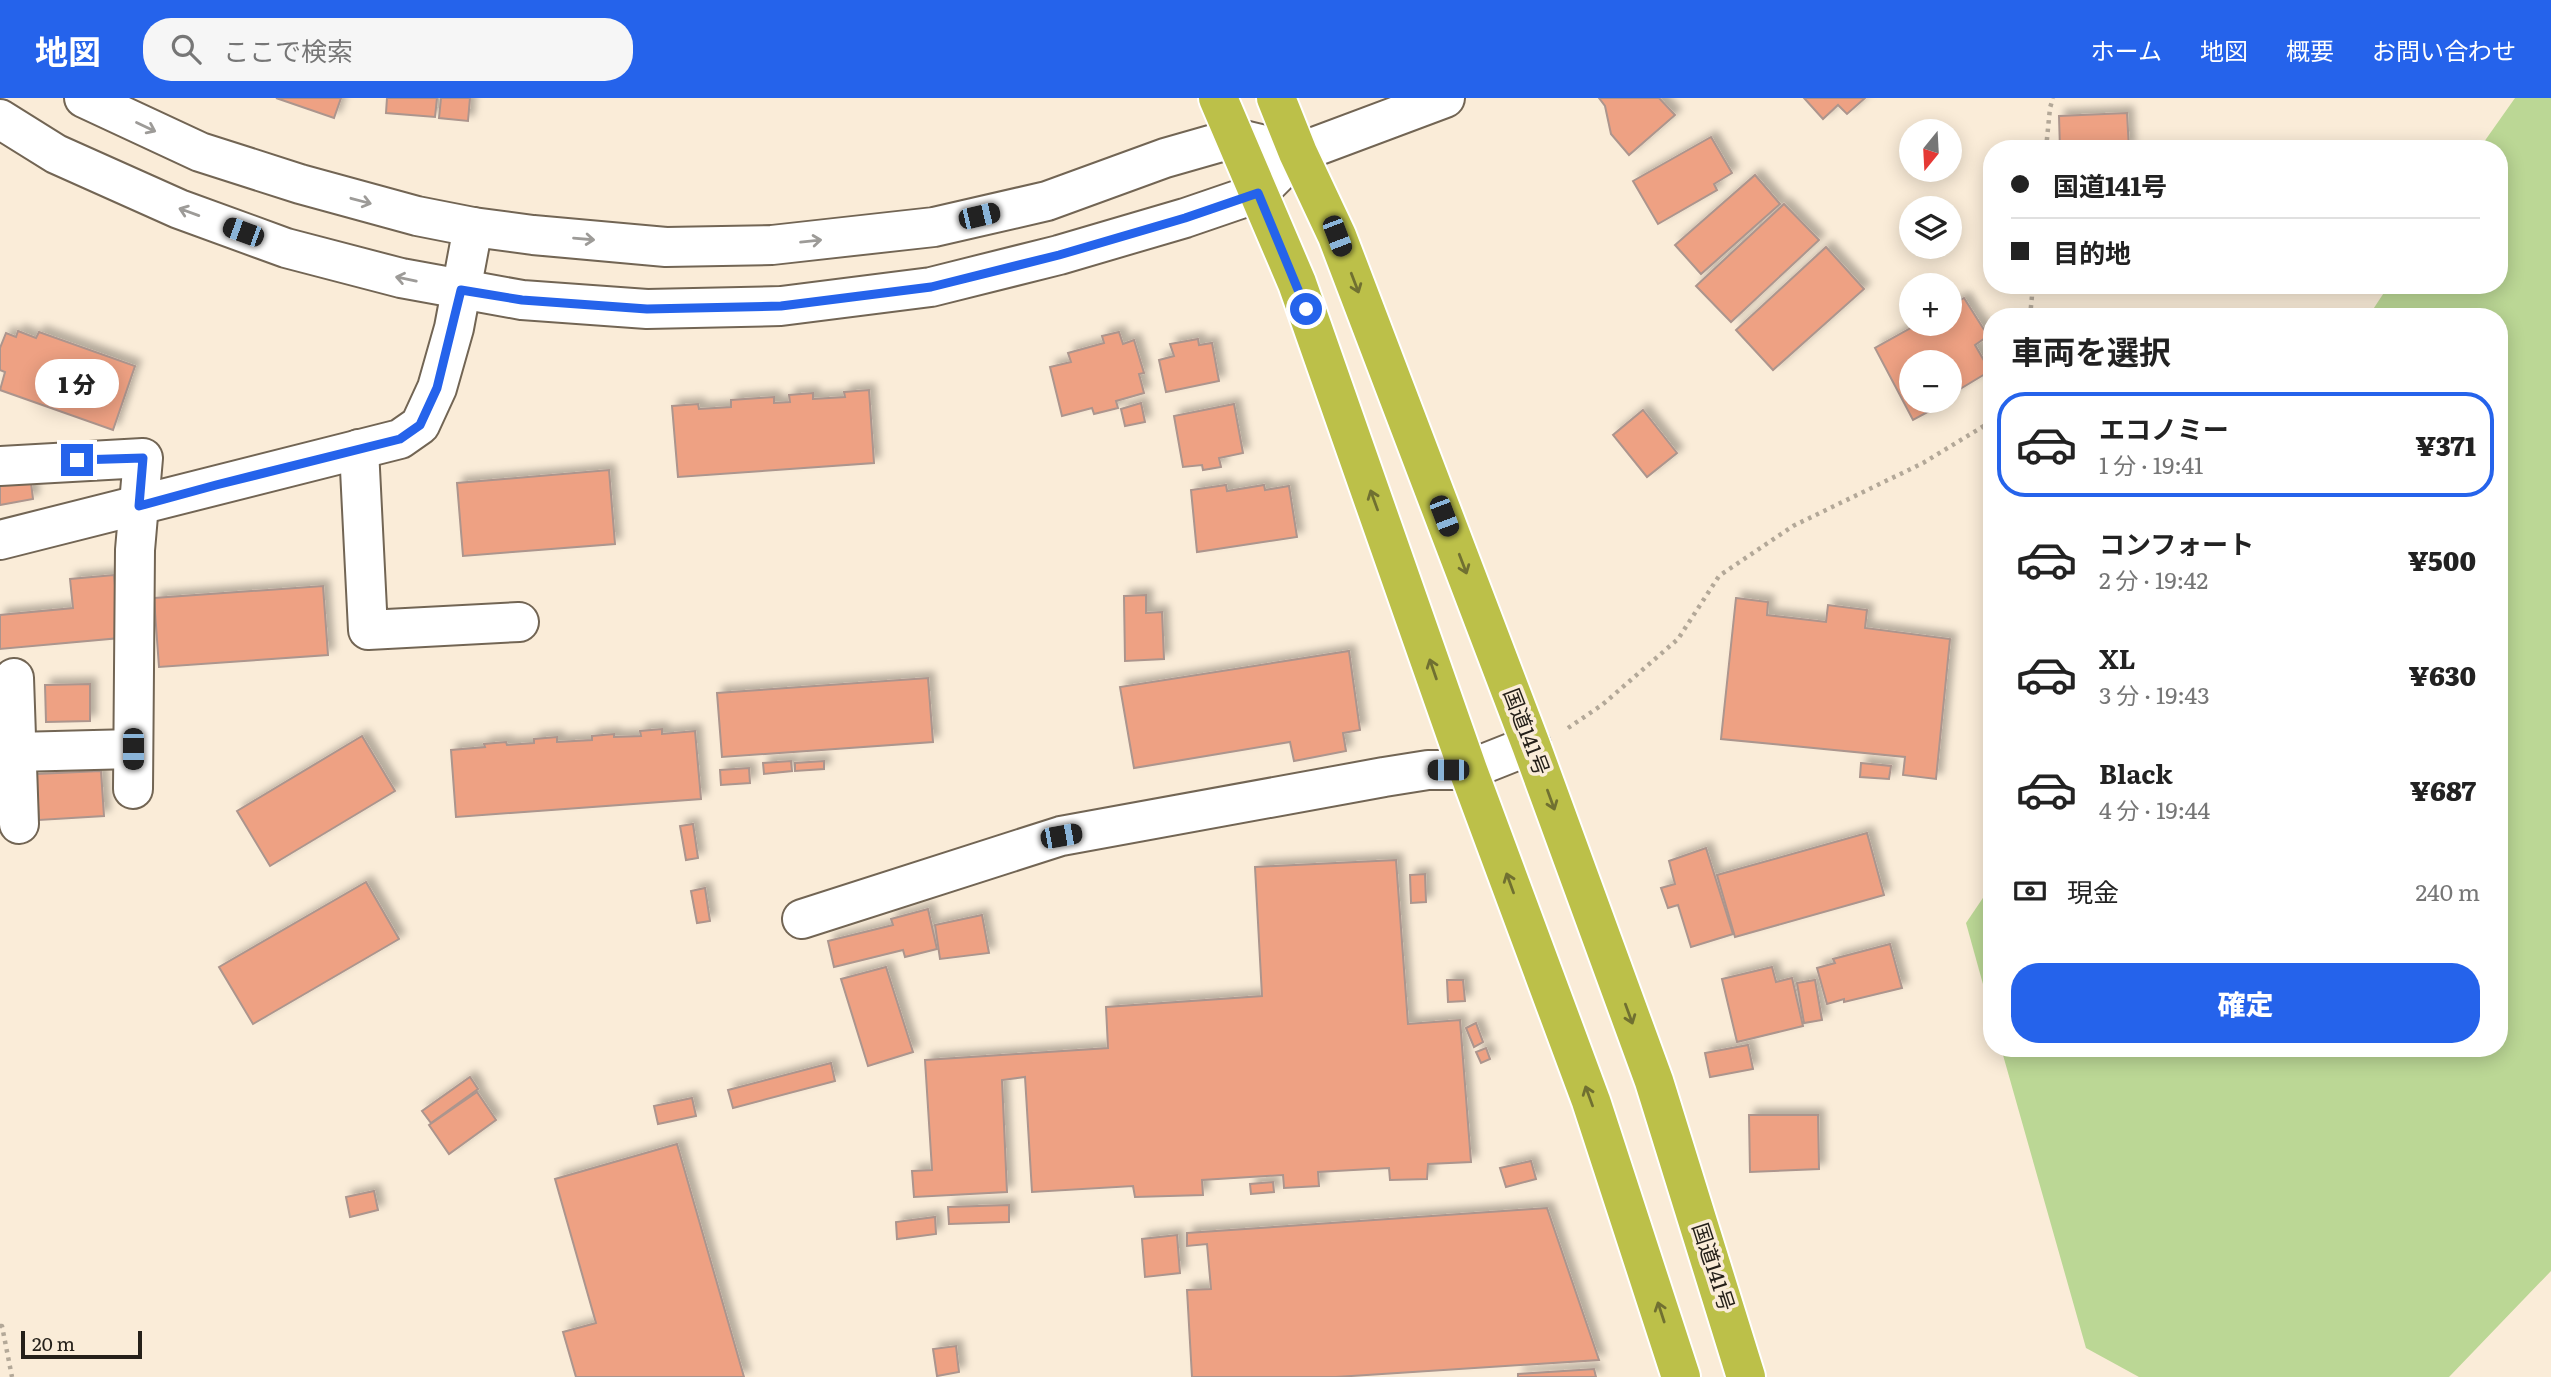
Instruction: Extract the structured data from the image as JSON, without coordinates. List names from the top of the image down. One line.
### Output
{"streets":{"highway":["国道141号"]},"scale_bar":"20 m","north":"bottom","page":{"header":"地図","search":"ここで検索","nav":["ホーム","地図","概要","お問い合わせ"],"map_buttons":["+","−"],"banner":["国道141号","目的地"],"heading":"車両を選択","bubble":"1 分","list":[{"name":"エコノミー","note":"1 分 · 19:41","value":"¥371"},{"name":"コンフォート","note":"2 分 · 19:42","value":"¥500"},{"name":"XL","note":"3 分 · 19:43","value":"¥630"},{"name":"Black","note":"4 分 · 19:44","value":"¥687"}],"pay":["現金","240 m"],"buttons":"確定","scale":"20 m"}}
